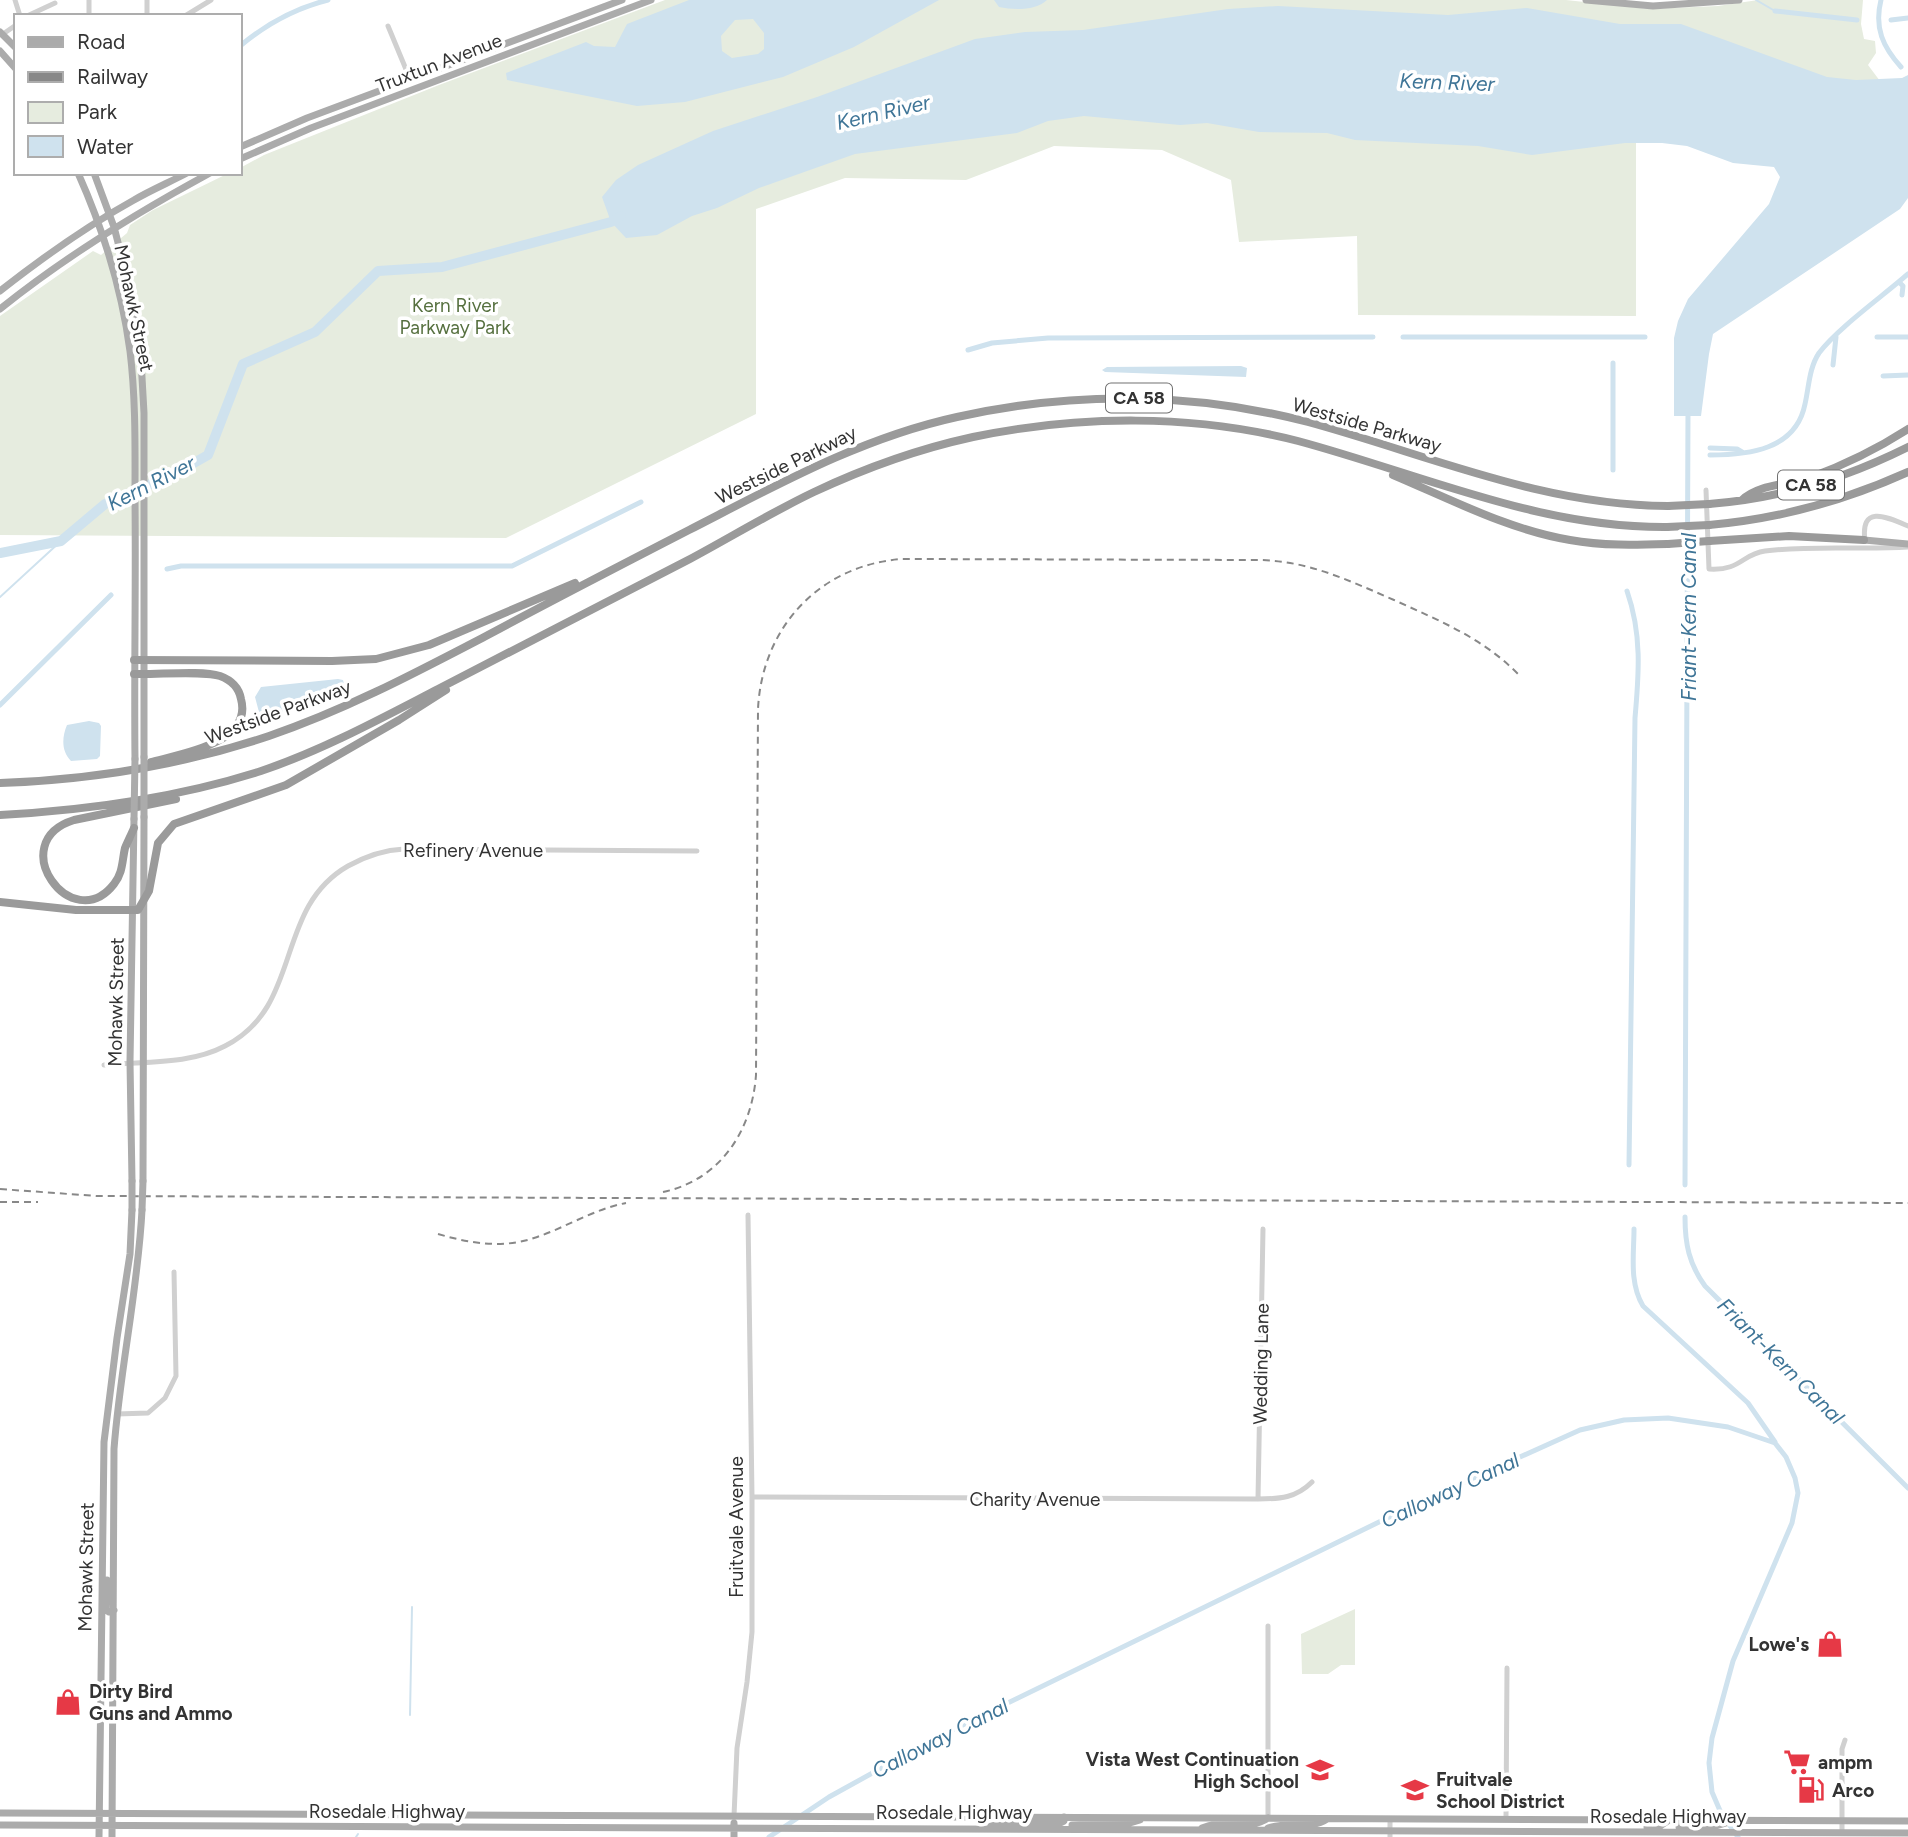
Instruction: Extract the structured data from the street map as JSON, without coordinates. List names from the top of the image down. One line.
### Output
{"streets":{"highway":["CA 58","Westside Parkway"],"main road":["Truxtun Avenue","Mohawk Street","Fruitvale Avenue","Rosedale Highway"],"street":["Refinery Avenue","Wedding Lane","Charity Avenue"]},"crossings":[["Mohawk Street","Refinery Avenue"],["Mohawk Street","Rosedale Highway"],["Wedding Lane","Charity Avenue"],["Charity Avenue","Fruitvale Avenue"],["Fruitvale Avenue","Rosedale Highway"]],"water":["Kern River","Friant-Kern Canal","Calloway Canal"],"parks":["Kern River Parkway Park"],"places":{"shop":["Lowe's","Dirty Bird Guns and Ammo"],"supermarket":["ampm"],"school or university":["Vista West Continuation High School","Fruitvale School District"],"fuel station":["Arco"]},"legend":["Road","Railway","Park","Water"]}
